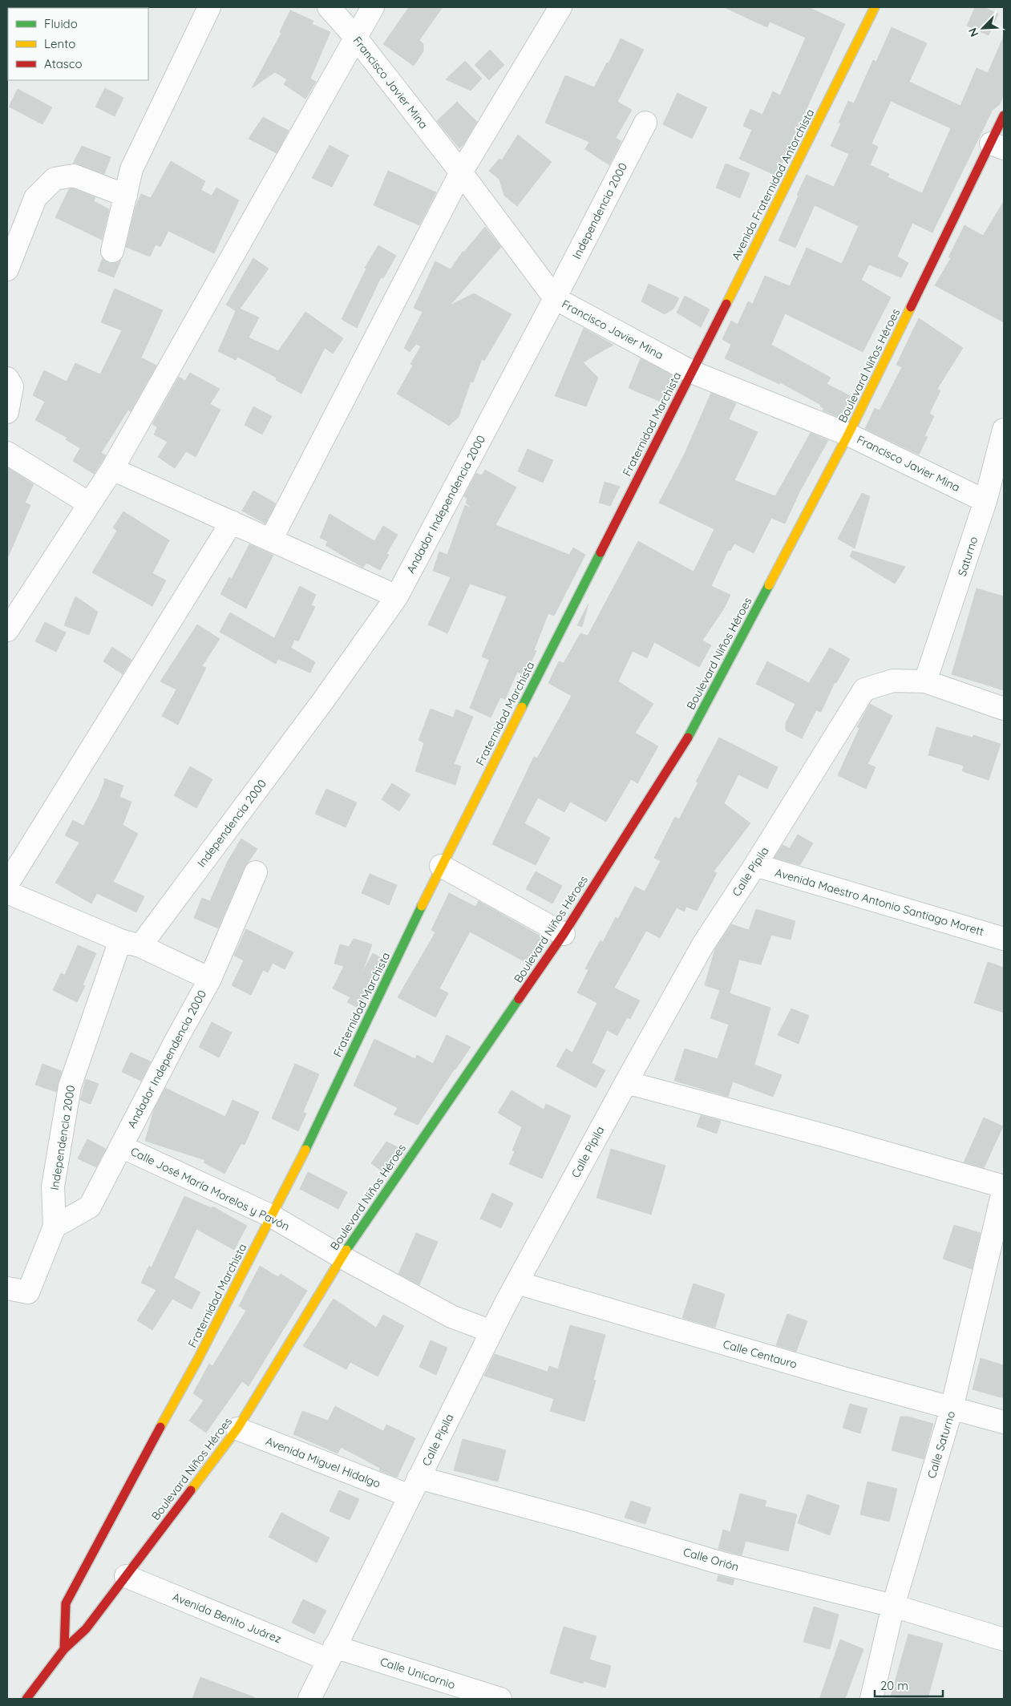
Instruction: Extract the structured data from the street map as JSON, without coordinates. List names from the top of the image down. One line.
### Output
{"streets":{"street":["Francisco Javier Mina","Avenida Fraternidad Antorchista","Independencia 2000","Boulevard Niños Héroes","Fraternidad Marchista","Andador Independencia 2000","Saturno","Calle Pípila","Avenida Maestro Antonio Santiago Morett","Calle José María Morelos y Pavón","Calle Centauro","Calle Saturno","Avenida Miguel Hidalgo","Calle Orión","Avenida Benito Juárez","Calle Unicornio"]},"crossings":[["Francisco Javier Mina","Avenida Fraternidad Antorchista"],["Francisco Javier Mina","Independencia 2000"],["Francisco Javier Mina","Boulevard Niños Héroes"],["Francisco Javier Mina","Fraternidad Marchista"],["Francisco Javier Mina","Andador Independencia 2000"],["Francisco Javier Mina","Saturno"],["Avenida Fraternidad Antorchista","Fraternidad Marchista"],["Independencia 2000","Andador Independencia 2000"],["Boulevard Niños Héroes","Fraternidad Marchista"],["Boulevard Niños Héroes","Calle José María Morelos y Pavón"],["Boulevard Niños Héroes","Avenida Miguel Hidalgo"],["Boulevard Niños Héroes","Avenida Benito Juárez"],["Fraternidad Marchista","Calle José María Morelos y Pavón"],["Andador Independencia 2000","Calle José María Morelos y Pavón"],["Saturno","Calle Pípila"],["Calle Pípila","Avenida Maestro Antonio Santiago Morett"],["Calle Pípila","Calle José María Morelos y Pavón"],["Calle Pípila","Calle Centauro"],["Calle Pípila","Avenida Miguel Hidalgo"],["Calle Pípila","Calle Orión"],["Calle Pípila","Avenida Benito Juárez"],["Calle Pípila","Calle Unicornio"],["Calle Centauro","Calle Saturno"],["Calle Saturno","Calle Orión"],["Avenida Miguel Hidalgo","Calle Orión"],["Avenida Benito Juárez","Calle Unicornio"]],"legend":["Fluido","Lento","Atasco"],"scale_bar":"20 m","north":"bottom left"}
